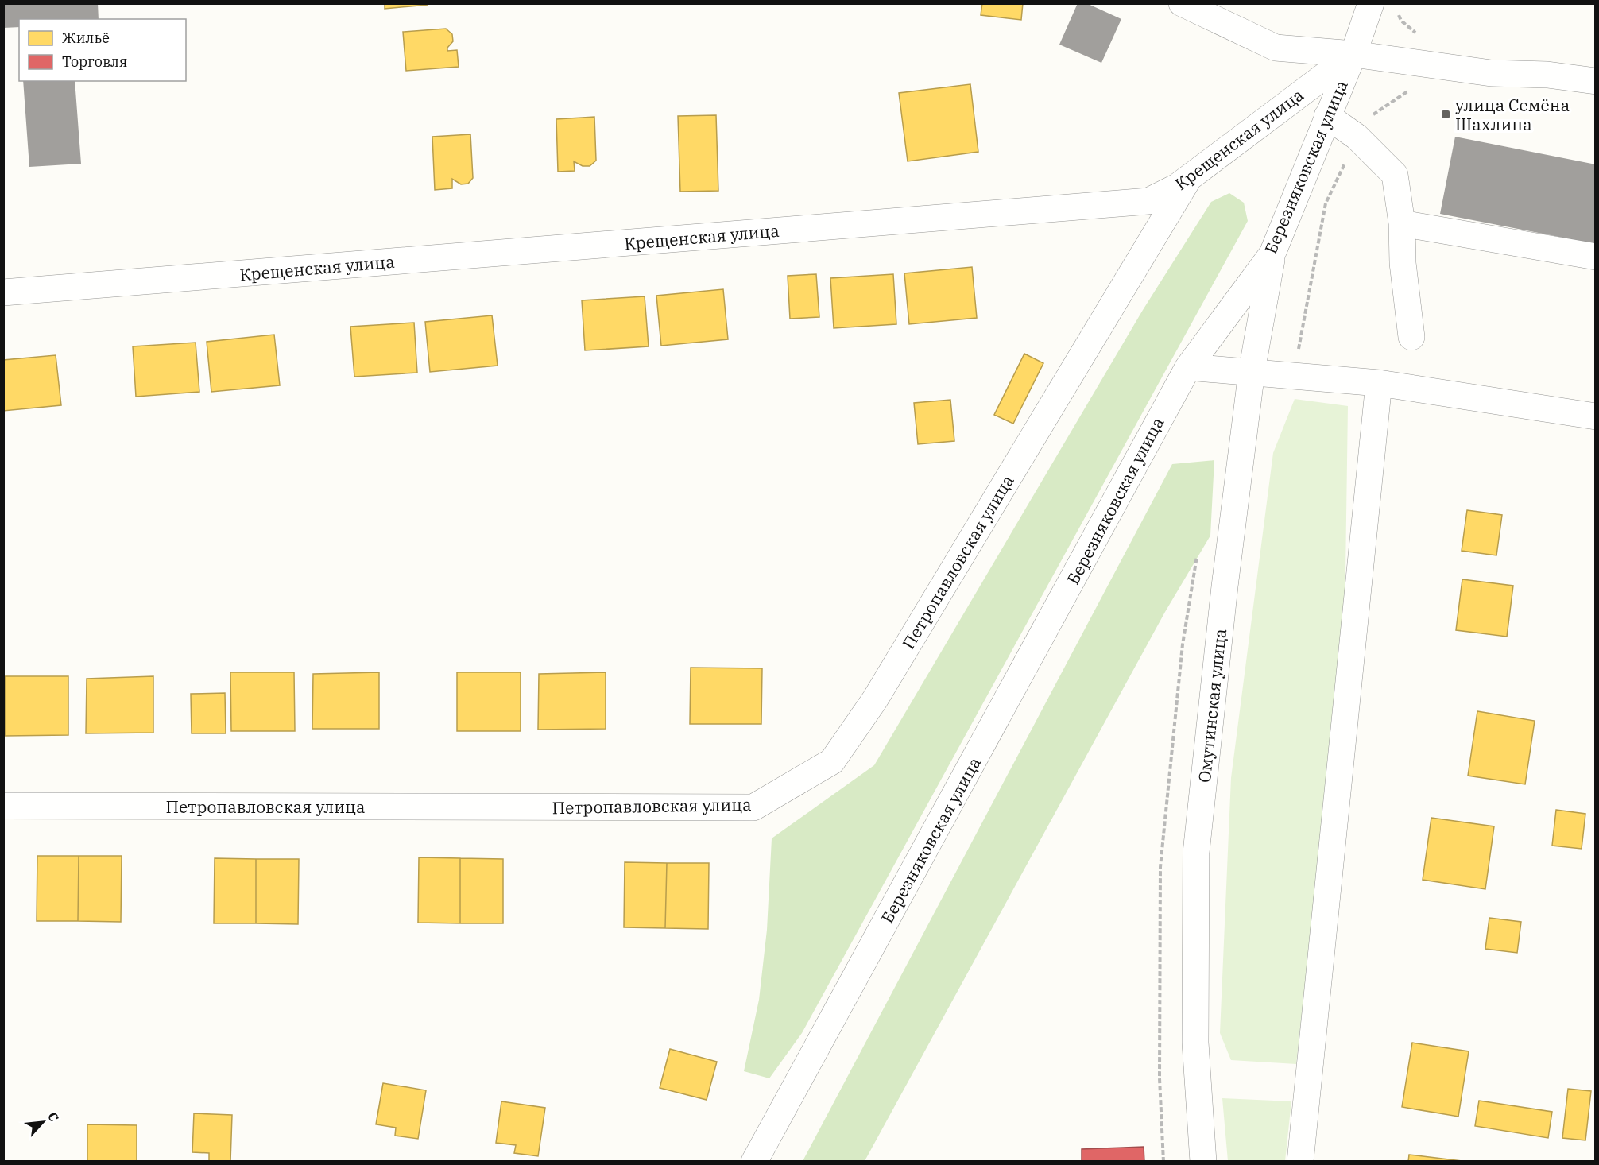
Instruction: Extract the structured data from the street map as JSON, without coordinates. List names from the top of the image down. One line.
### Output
{"streets":{"street":["Крещенская улица","Березняковская улица","Петропавловская улица","Омутинская улица"]},"crossings":[["Крещенская улица","Березняковская улица"],["Крещенская улица","Петропавловская улица"],["Березняковская улица","Омутинская улица"]],"places":{"transit":["улица Семёна Шахлина"]},"legend":["Жильё","Торговля"],"north":"top right"}
